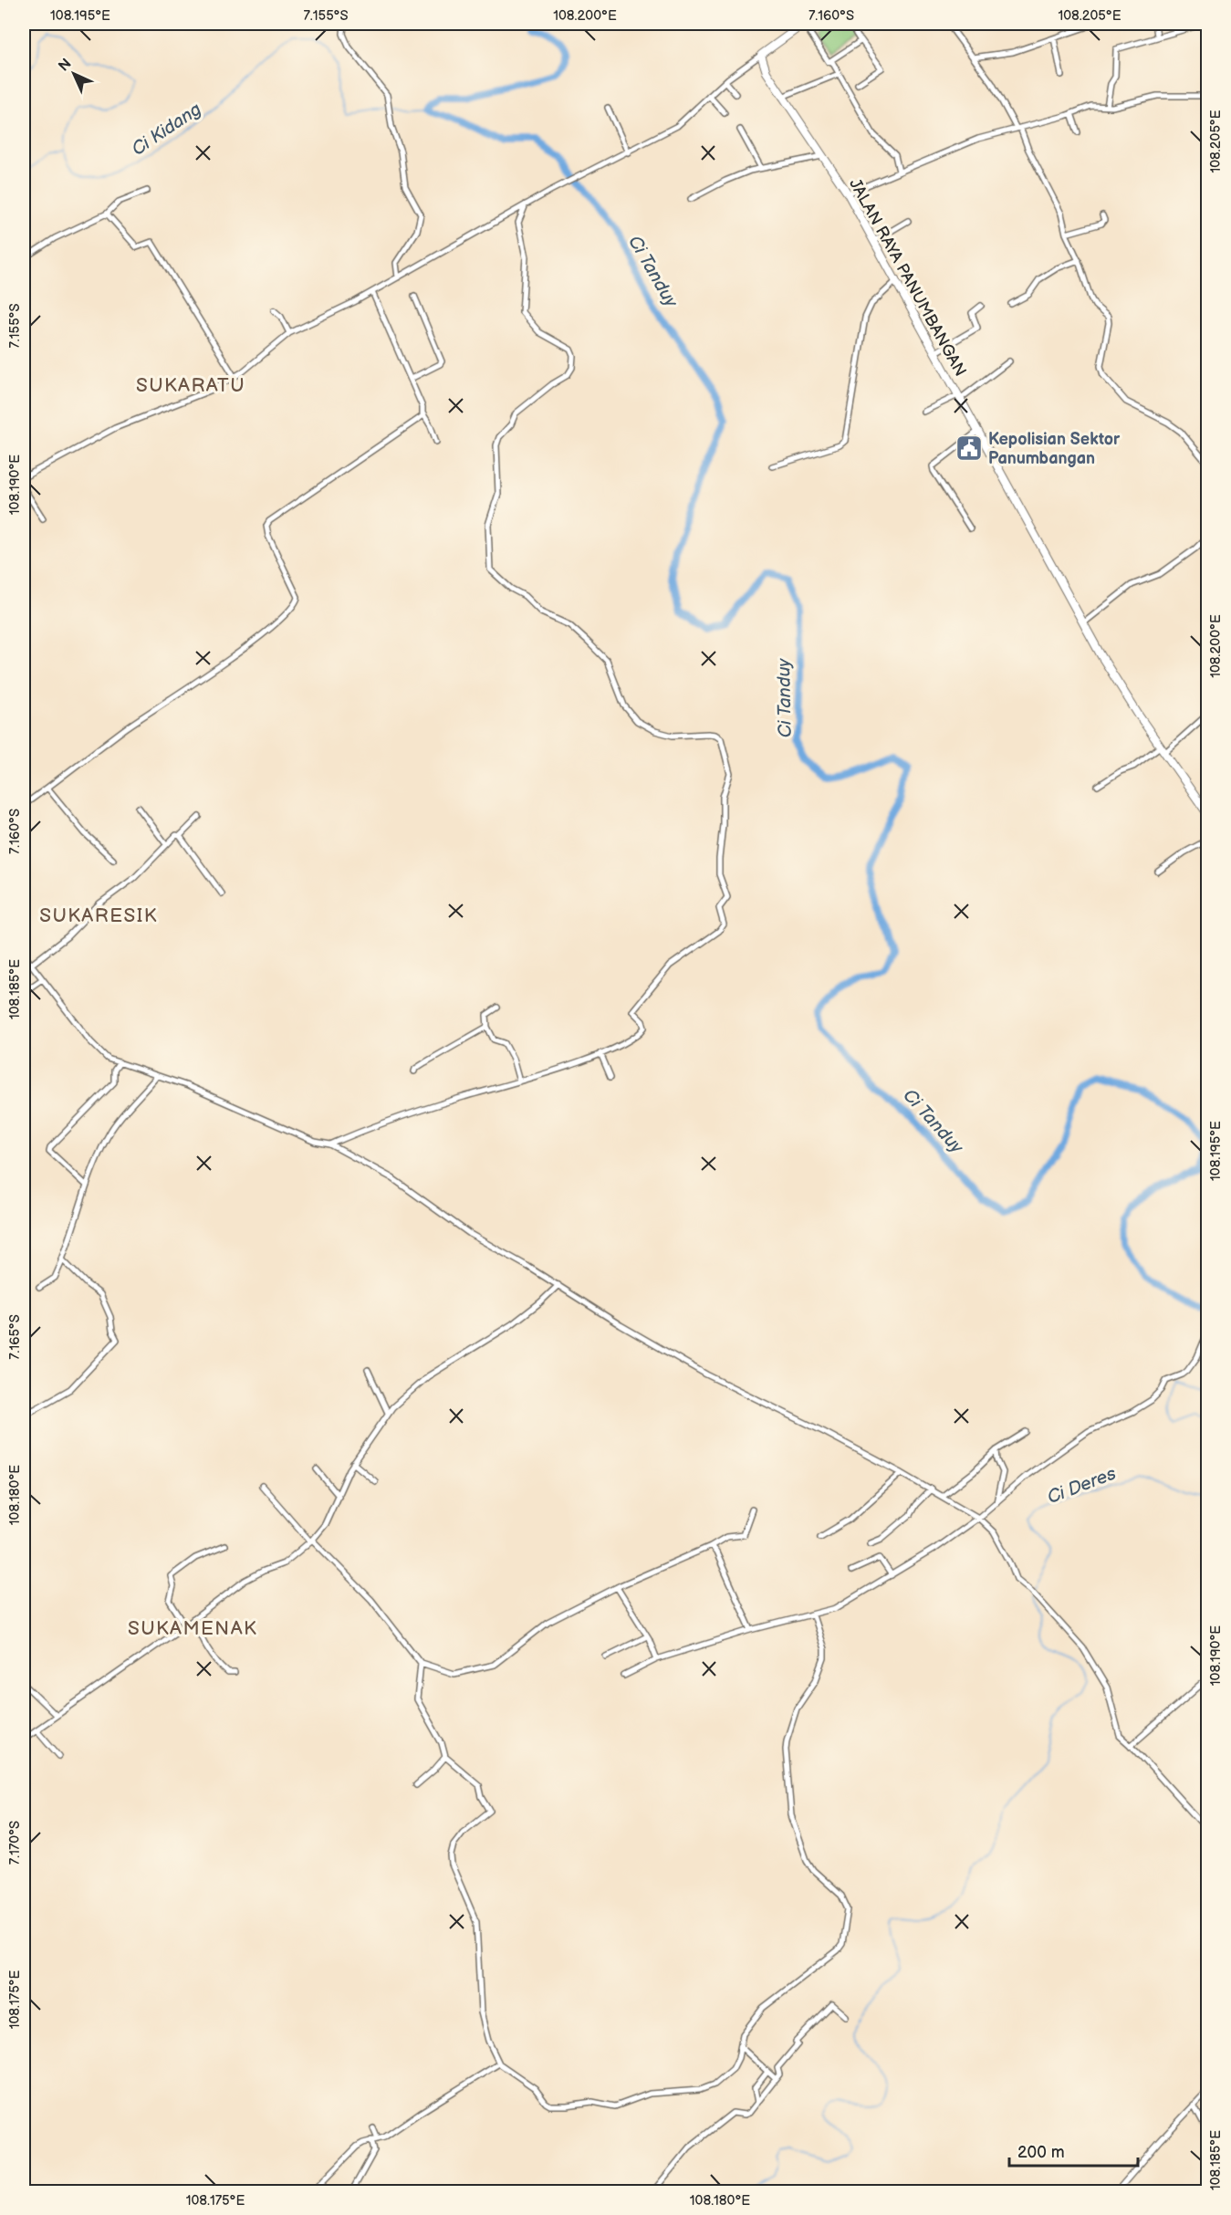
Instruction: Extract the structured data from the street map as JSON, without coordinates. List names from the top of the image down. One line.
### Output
{"streets":{"main road":["JALAN RAYA PANUMBANGAN"]},"districts":["SUKARATU","SUKARESIK","SUKAMENAK"],"water":["Ci Kidang","Ci Tanduy","Ci Deres"],"places":{"public building":["Kepolisian Sektor Panumbangan"]},"scale_bar":"200 m","north":"top left","coordinates":["108.195°E","7.155°S","108.200°E","7.160°S","108.205°E","108.190°E","108.185°E","7.165°S","108.180°E","7.170°S","108.175°E"]}
